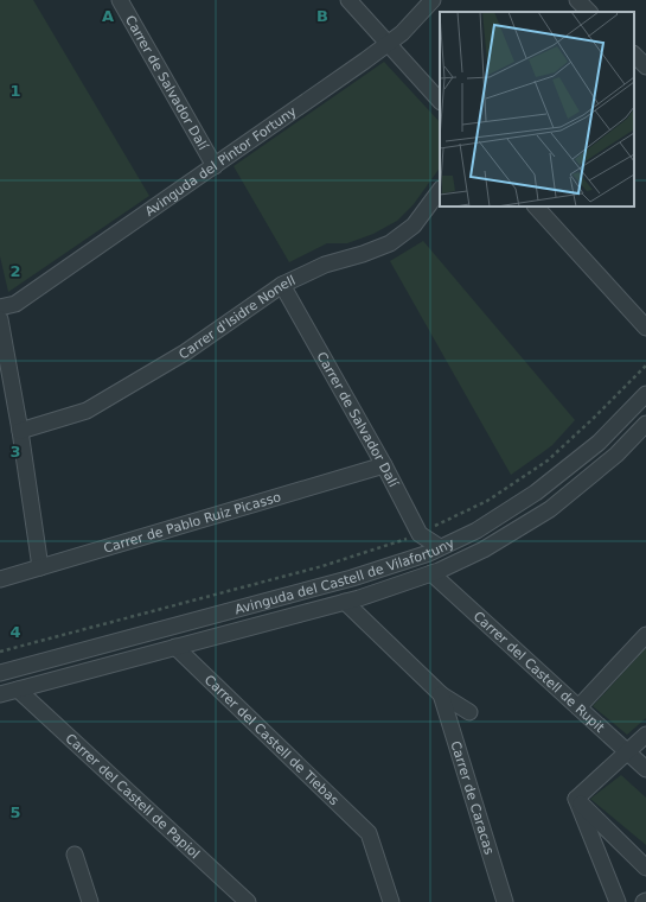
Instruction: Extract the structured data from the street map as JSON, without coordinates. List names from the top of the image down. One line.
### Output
{"streets":{"street":["Carrer de Salvador Dalí","Avinguda del Pintor Fortuny","Carrer d'Isidre Nonell","Carrer de Pablo Ruiz Picasso","Avinguda del Castell de Vilafortuny","Carrer del Castell de Rupit","Carrer del Castell de Tiebas","Carrer del Castell de Papiol","Carrer de Caracas"]},"crossings":[["Carrer de Salvador Dalí","Avinguda del Pintor Fortuny"],["Carrer de Salvador Dalí","Carrer d'Isidre Nonell"],["Carrer de Salvador Dalí","Carrer de Pablo Ruiz Picasso"],["Carrer de Salvador Dalí","Avinguda del Castell de Vilafortuny"],["Avinguda del Castell de Vilafortuny","Carrer del Castell de Rupit"],["Avinguda del Castell de Vilafortuny","Carrer del Castell de Tiebas"],["Avinguda del Castell de Vilafortuny","Carrer del Castell de Papiol"]],"grid":{"columns":["A","B"],"rows":["1","2","3","4","5"]}}
